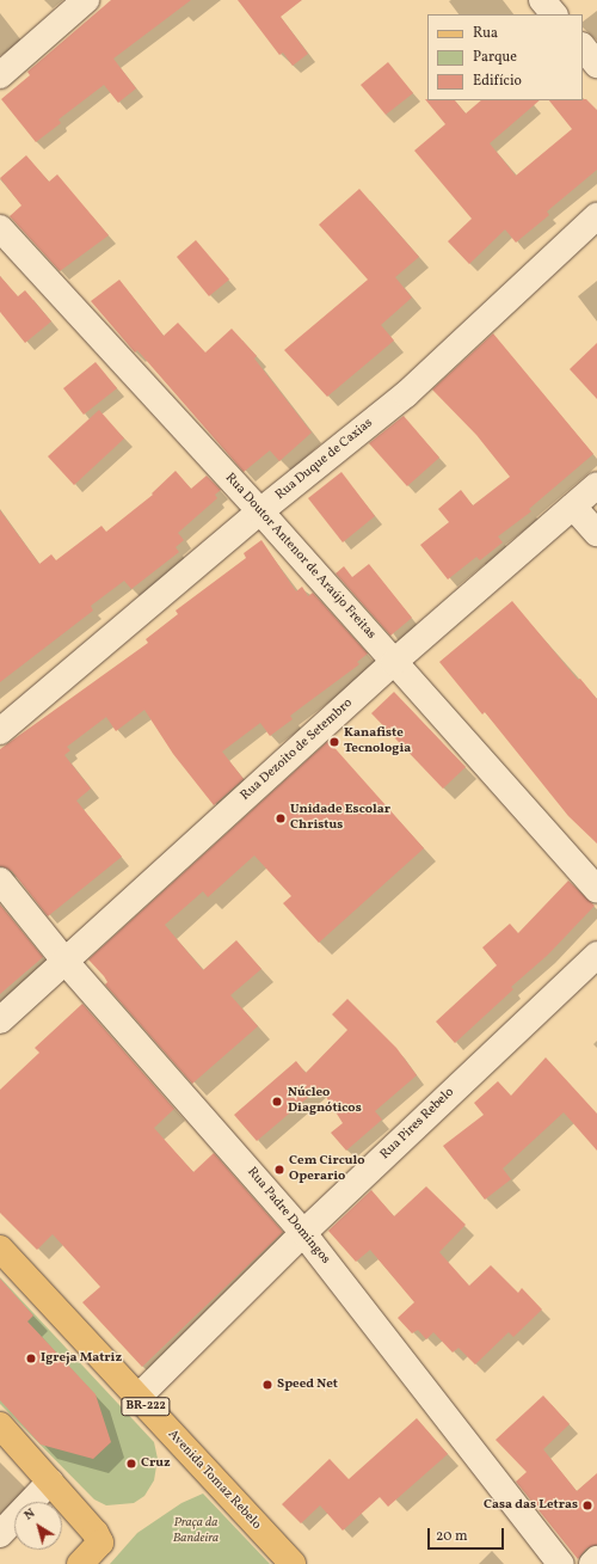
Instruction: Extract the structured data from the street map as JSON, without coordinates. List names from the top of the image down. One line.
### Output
{"streets":{"main road":["BR-222","Avenida Tomaz Rebelo"],"street":["Rua Duque de Caxias","Rua Doutor Antenor de Araújo Freitas","Rua Dezoito de Setembro","Rua Pires Rebelo","Rua Padre Domingos"]},"crossings":[["Rua Duque de Caxias","Rua Doutor Antenor de Araújo Freitas"],["Rua Doutor Antenor de Araújo Freitas","Rua Dezoito de Setembro"],["Rua Dezoito de Setembro","Rua Padre Domingos"],["Rua Pires Rebelo","Rua Padre Domingos"],["Rua Pires Rebelo","Avenida Tomaz Rebelo"]],"parks":["Praça da Bandeira"],"places":["Kanafiste Tecnologia","Unidade Escolar Christus","Núcleo Diagnóticos","Cem Circulo Operario","Igreja Matriz","Speed Net","Cruz","Casa das Letras"],"legend":["Rua","Parque","Edifício"],"scale_bar":"20 m","north":"top left"}
